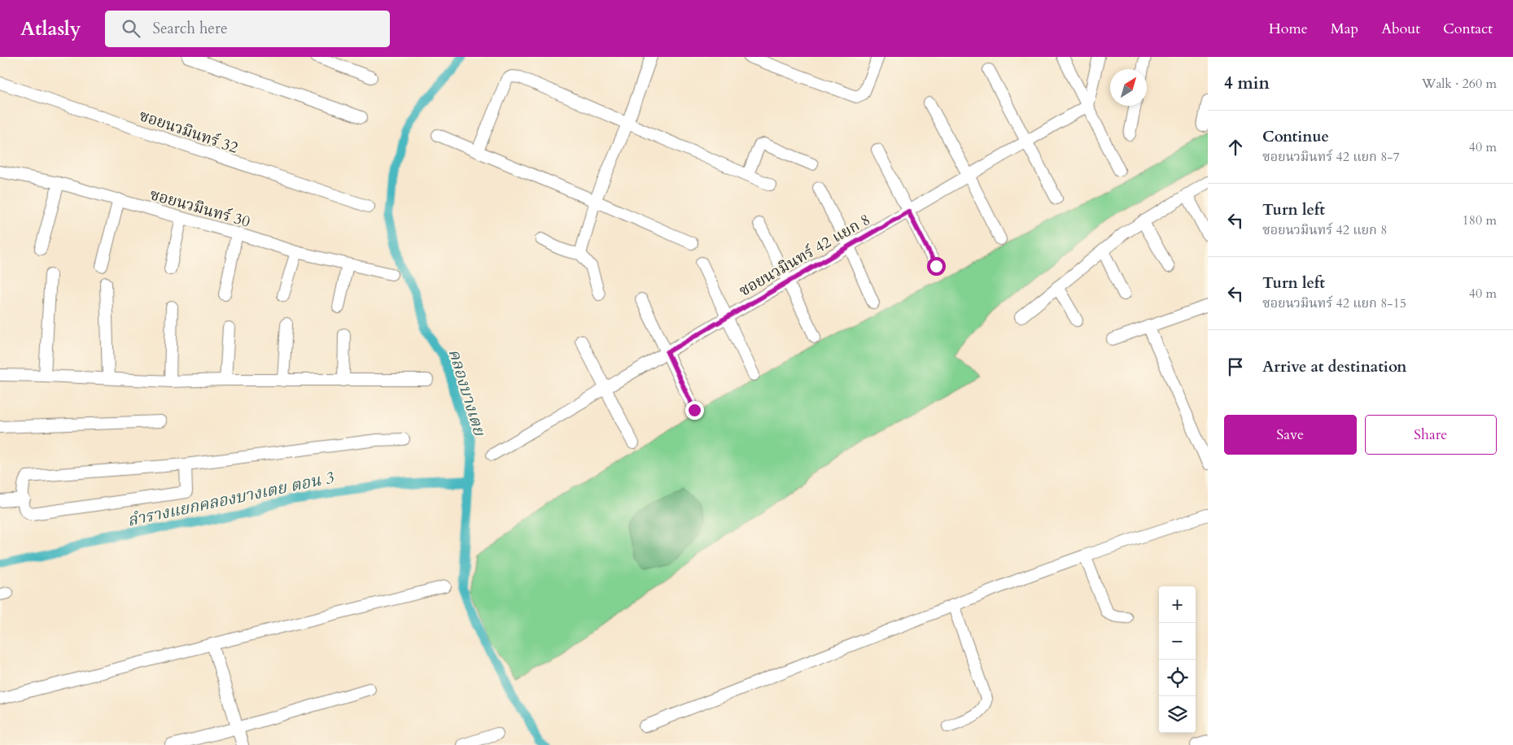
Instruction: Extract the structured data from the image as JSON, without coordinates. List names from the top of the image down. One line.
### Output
{"streets":{"street":["ซอยนวมินทร์ 32","ซอยนวมินทร์ 30","ซอยนวมินทร์ 42 แยก 8"]},"water":["คลองบางเตย","ลำรางแยกคลองบางเตย ตอน 3"],"north":"top right","page":{"header":"Atlasly","search":"Search here","nav":["Home","Map","About","Contact"],"heading":["4 min","Walk · 260 m"],"list":[["Continue","ซอยนวมินทร์ 42 แยก 8-7","40 m"],["Turn left","ซอยนวมินทร์ 42 แยก 8","180 m"],["Turn left","ซอยนวมินทร์ 42 แยก 8-15","40 m"],"Arrive at destination"],"buttons":["Save","Share"],"map_buttons":["+","−"]}}
